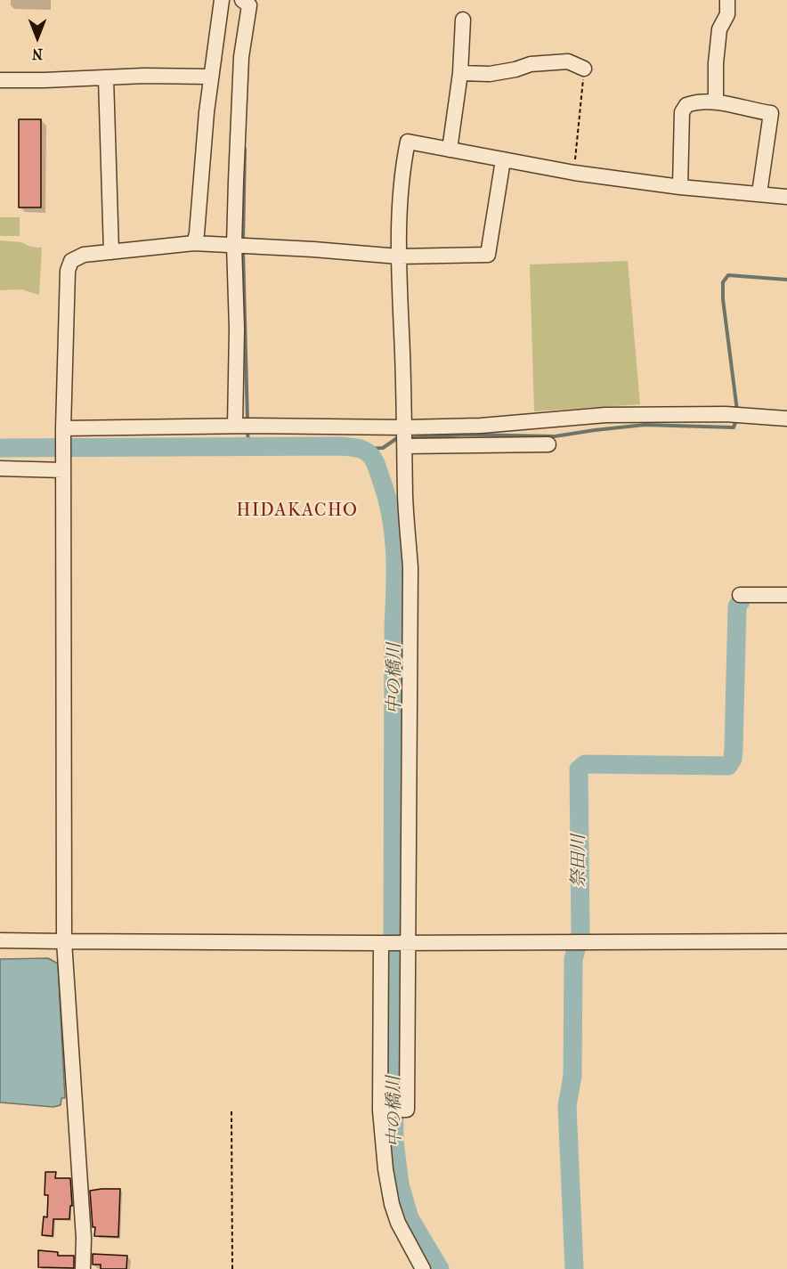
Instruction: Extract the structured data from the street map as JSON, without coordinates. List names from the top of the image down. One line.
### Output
{"districts":["HIDAKACHO"],"water":["中の橋川","祭田川"],"north":"bottom"}
